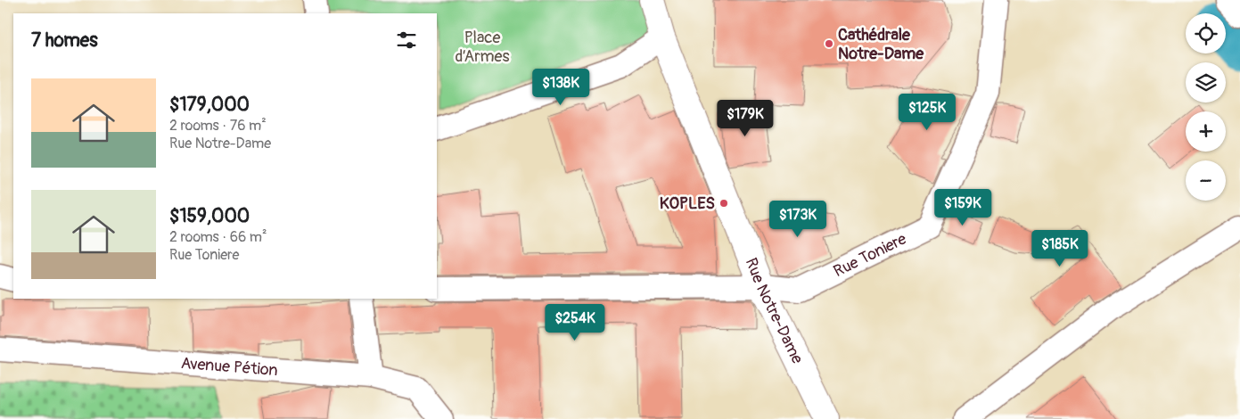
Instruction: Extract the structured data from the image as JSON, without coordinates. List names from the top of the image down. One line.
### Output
{"streets":{"street":["Rue Toniere","Rue Notre-Dame","Avenue Pétion"]},"crossings":[["Rue Toniere","Rue Notre-Dame"]],"parks":["Place d’Armes"],"places":["Cathédrale Notre-Dame","KOPLES"],"page":{"map_buttons":["+","−"],"heading":"7 homes","list":[{"name":"$179,000","note":"2 rooms · 76 m² · Rue Notre-Dame"},{"name":"$159,000","note":"2 rooms · 66 m² · Rue Toniere"}],"price":["$138K","$125K","$179K","$159K","$173K","$185K","$254K"]}}
